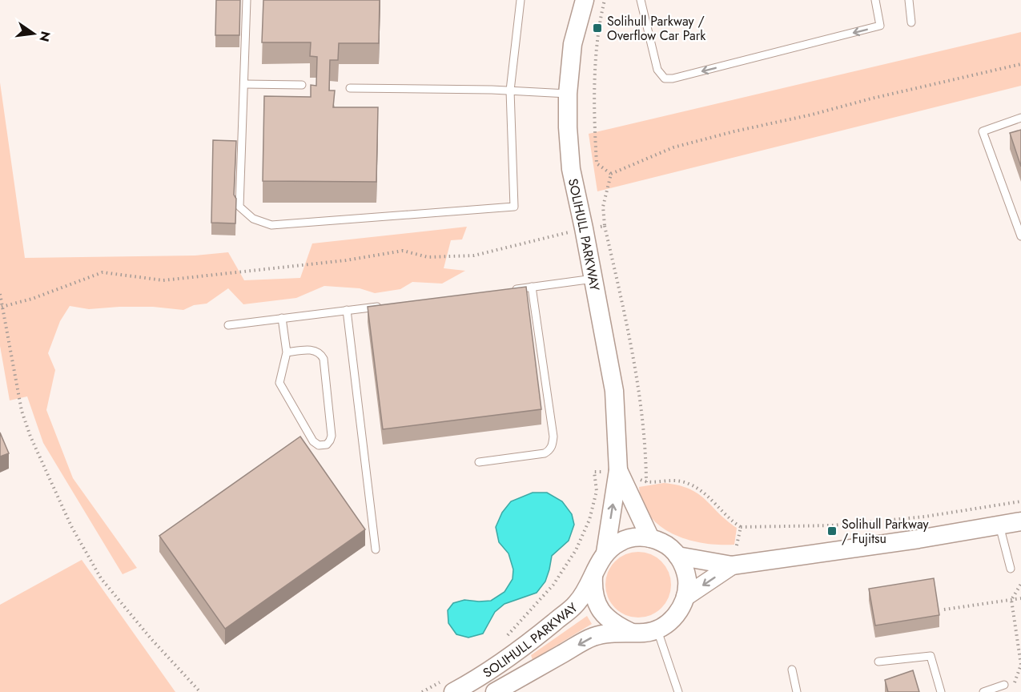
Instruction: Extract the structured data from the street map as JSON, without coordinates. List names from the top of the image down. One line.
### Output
{"streets":{"street":["SOLIHULL PARKWAY"]},"places":{"transit":["Solihull Parkway / Overflow Car Park","Solihull Parkway / Fujitsu"]},"north":"right"}
